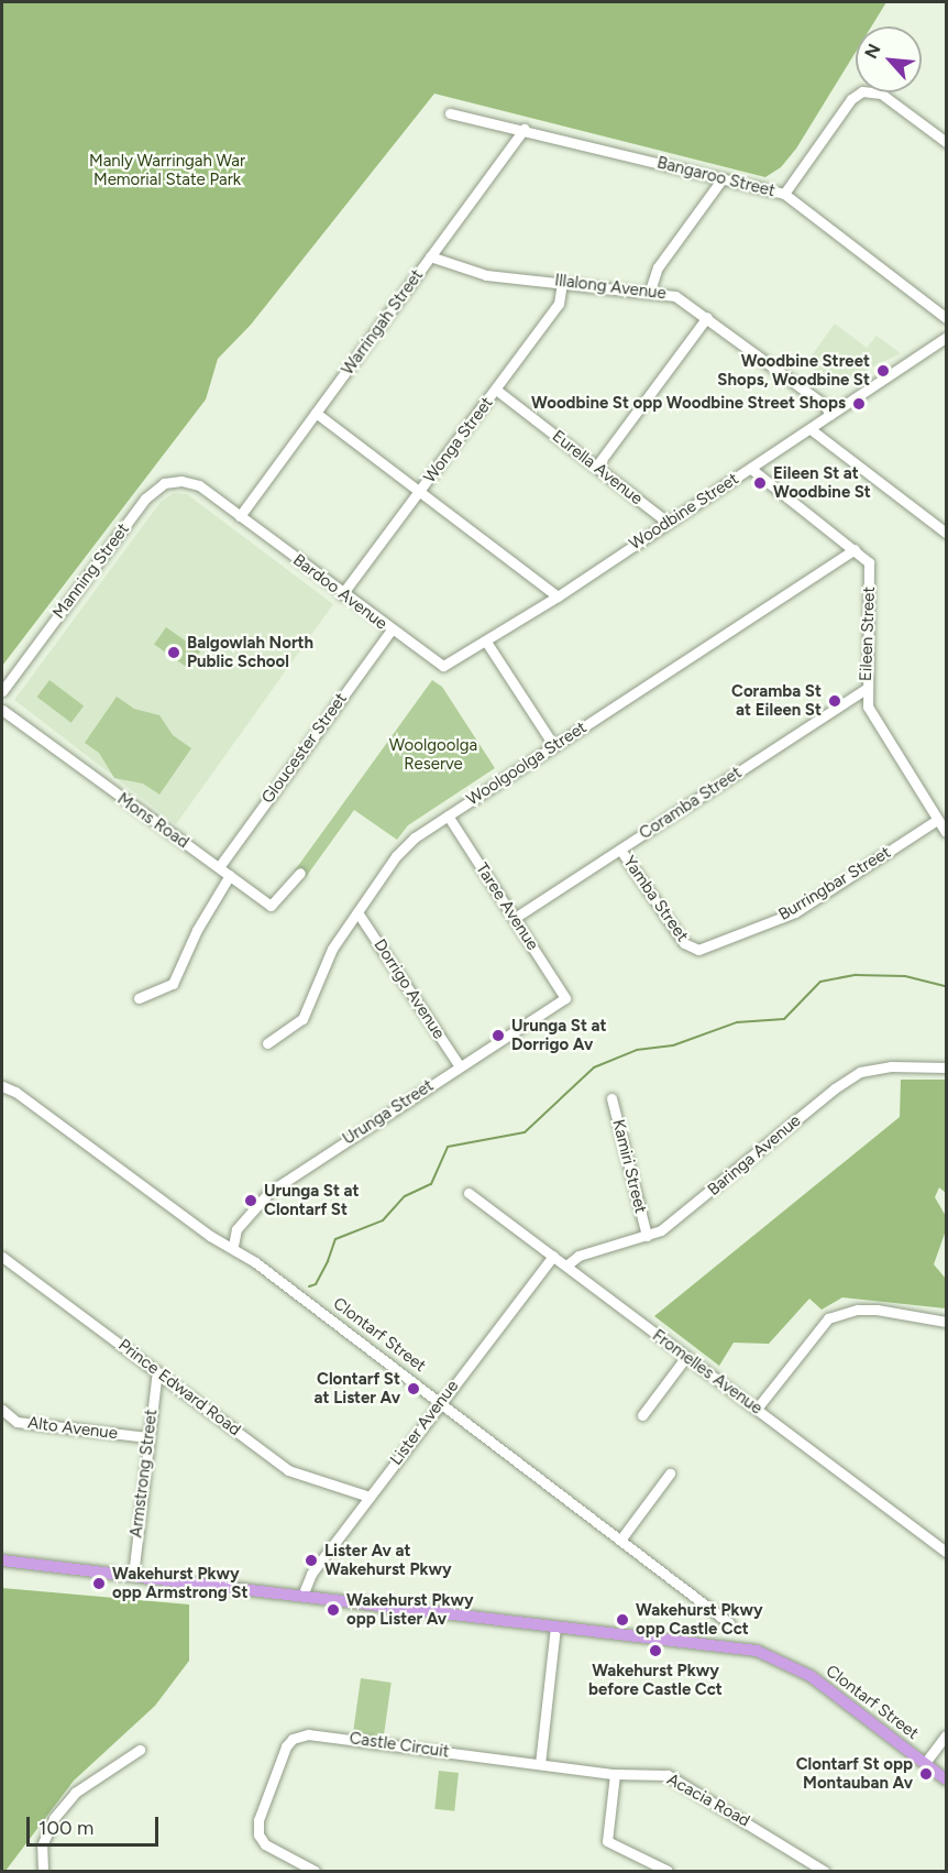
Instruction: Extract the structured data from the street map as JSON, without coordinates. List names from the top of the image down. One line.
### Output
{"streets":{"main road":["Clontarf Street"],"street":["Bangaroo Street","Illalong Avenue","Warringah Street","Wonga Street","Eurella Avenue","Woodbine Street","Manning Street","Bardoo Avenue","Eileen Street","Gloucester Street","Woolgoolga Street","Coramba Street","Mons Road","Burringbar Street","Yamba Street","Taree Avenue","Dorrigo Avenue","Urunga Street","Baringa Avenue","Kamiri Street","Fromelles Avenue","Prince Edward Road","Lister Avenue","Alto Avenue","Armstrong Street","Castle Circuit","Acacia Road"]},"crossings":[["Bangaroo Street","Warringah Street"],["Illalong Avenue","Warringah Street"],["Illalong Avenue","Wonga Street"],["Illalong Avenue","Woodbine Street"],["Warringah Street","Bardoo Avenue"],["Wonga Street","Eurella Avenue"],["Wonga Street","Bardoo Avenue"],["Eurella Avenue","Woodbine Street"],["Woodbine Street","Bardoo Avenue"],["Woodbine Street","Eileen Street"],["Manning Street","Bardoo Avenue"],["Bardoo Avenue","Gloucester Street"],["Eileen Street","Woolgoolga Street"],["Eileen Street","Coramba Street"],["Eileen Street","Burringbar Street"],["Gloucester Street","Mons Road"],["Woolgoolga Street","Taree Avenue"],["Woolgoolga Street","Dorrigo Avenue"],["Coramba Street","Yamba Street"],["Coramba Street","Taree Avenue"],["Burringbar Street","Yamba Street"],["Taree Avenue","Urunga Street"],["Dorrigo Avenue","Urunga Street"],["Urunga Street","Clontarf Street"],["Baringa Avenue","Kamiri Street"],["Baringa Avenue","Fromelles Avenue"],["Clontarf Street","Lister Avenue"],["Clontarf Street","Armstrong Street"],["Fromelles Avenue","Lister Avenue"],["Prince Edward Road","Lister Avenue"],["Prince Edward Road","Armstrong Street"],["Alto Avenue","Armstrong Street"],["Castle Circuit","Acacia Road"]],"parks":["Manly Warringah War Memorial State Park","Woolgoolga Reserve"],"places":["Woodbine Street Shops, Woodbine St","Woodbine St opp Woodbine Street Shops","Eileen St at Woodbine St","Balgowlah North Public School","Coramba St at Eileen St","Urunga St at Dorrigo Av","Urunga St at Clontarf St","Clontarf St at Lister Av","Lister Av at Wakehurst Pkwy","Wakehurst Pkwy opp Armstrong St","Wakehurst Pkwy opp Lister Av","Wakehurst Pkwy opp Castle Cct","Wakehurst Pkwy before Castle Cct","Clontarf St opp Montauban Av"],"scale_bar":"100 m","north":"top left"}
